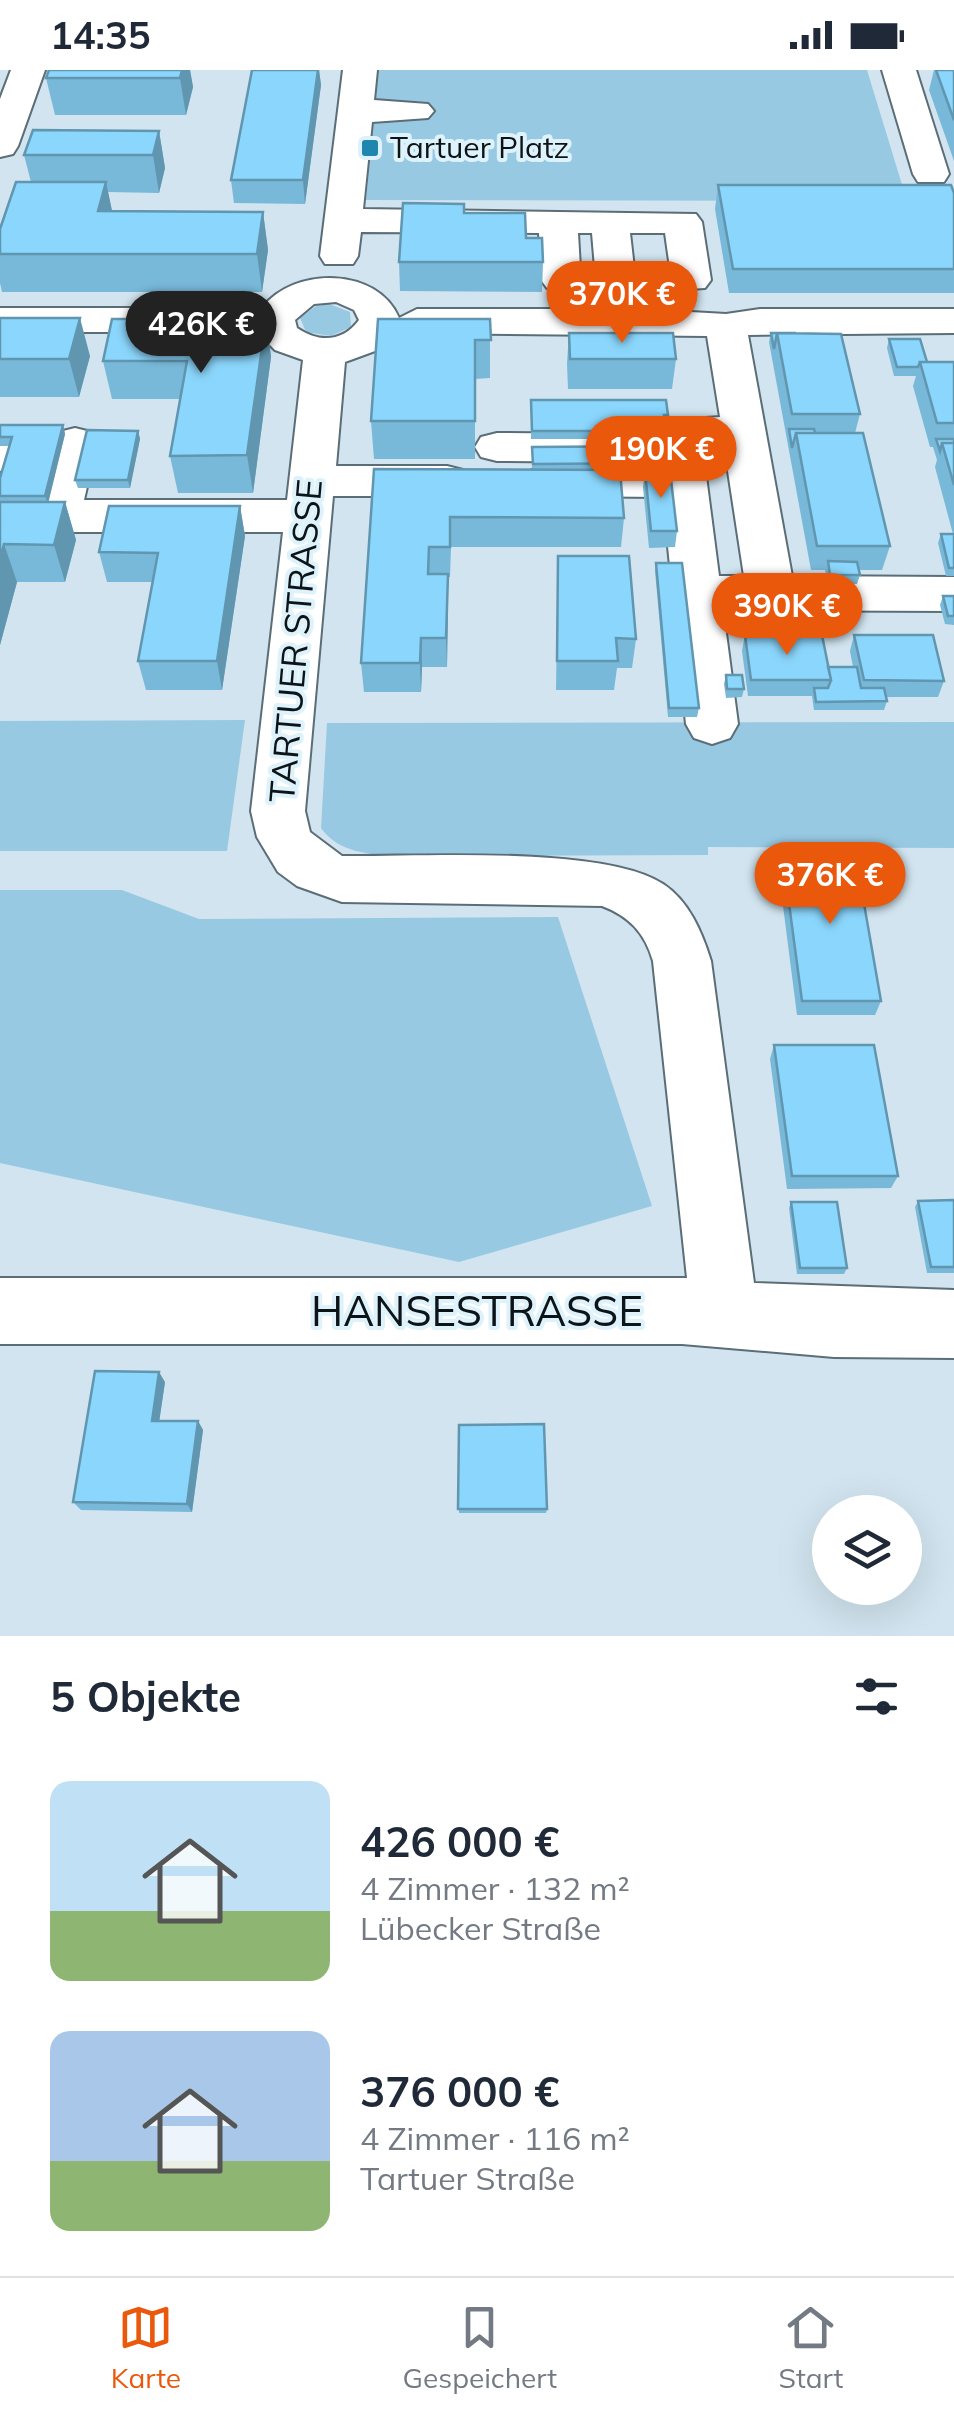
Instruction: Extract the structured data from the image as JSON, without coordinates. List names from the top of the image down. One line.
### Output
{"streets":{"street":["TARTUER STRASSE","HANSESTRASSE"]},"crossings":[["TARTUER STRASSE","HANSESTRASSE"]],"places":{"transit":["Tartuer Platz"]},"page":{"status":"14:35","price":["370K €","426K €","190K €","390K €","376K €"],"heading":"5 Objekte","list":[{"name":"426 000 €","note":"4 Zimmer · 132 m² · Lübecker Straße"},{"name":"376 000 €","note":"4 Zimmer · 116 m² · Tartuer Straße"}],"tabs":["Karte","Gespeichert","Start"]}}
